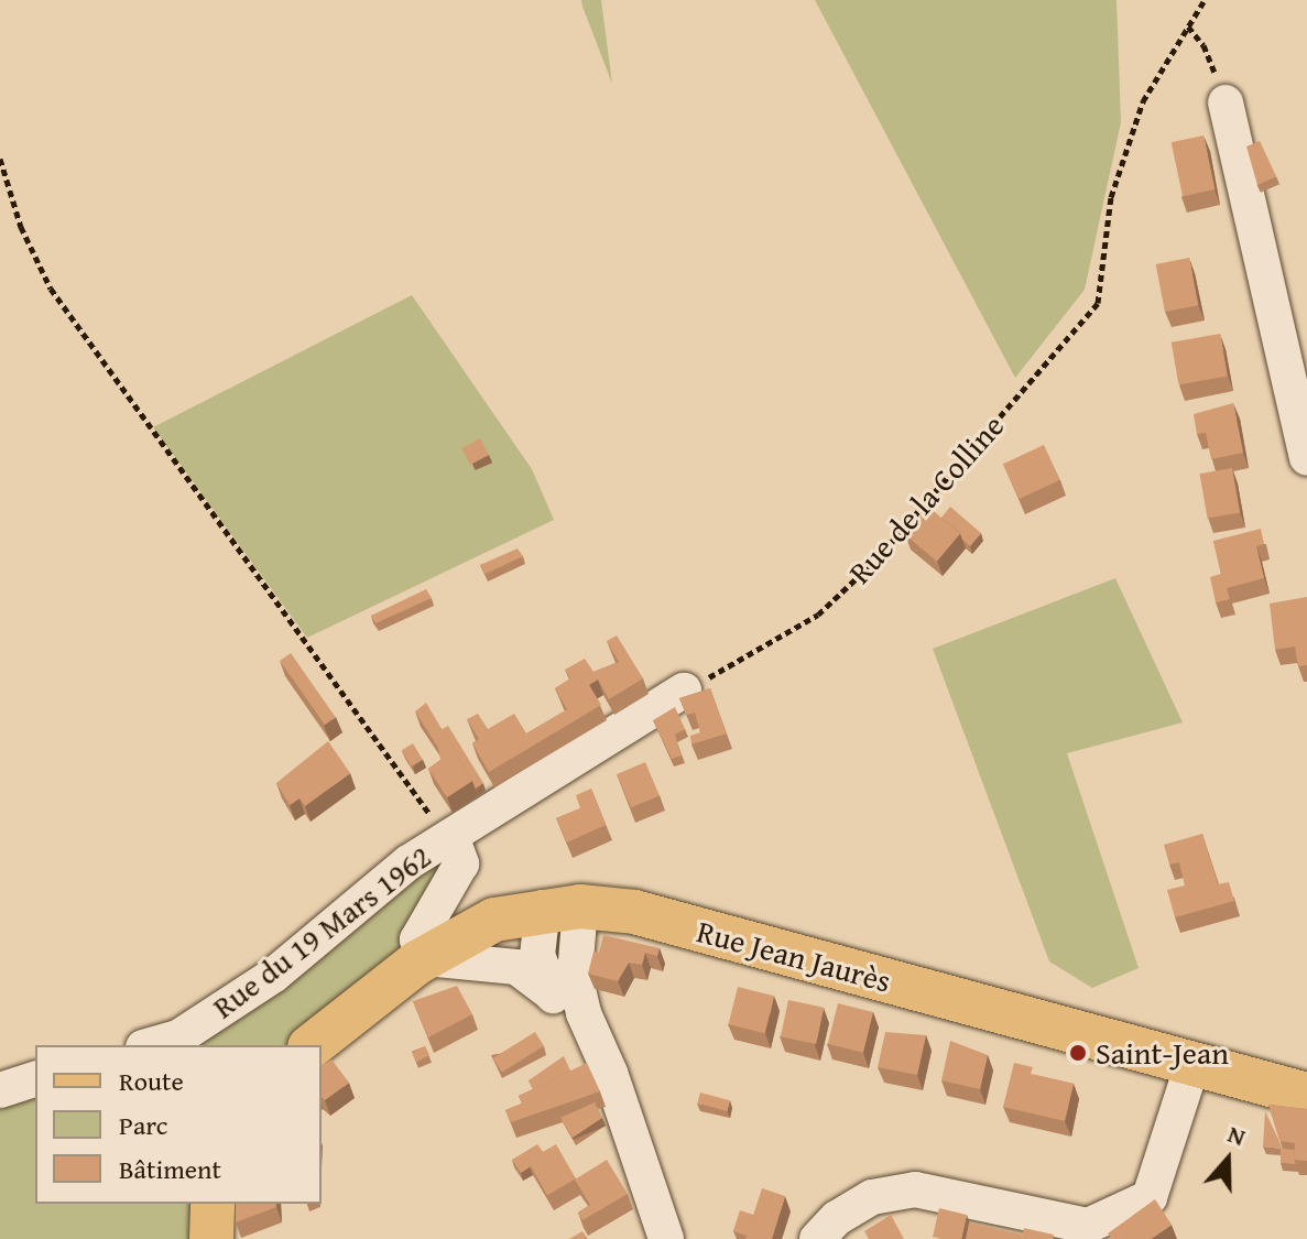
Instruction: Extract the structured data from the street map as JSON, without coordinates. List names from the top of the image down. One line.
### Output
{"streets":{"main road":["Rue Jean Jaurès"],"street":["Rue du 19 Mars 1962"],"path":["Rue de la Colline"]},"places":["Saint-Jean"],"legend":["Route","Parc","Bâtiment"],"north":"top"}
